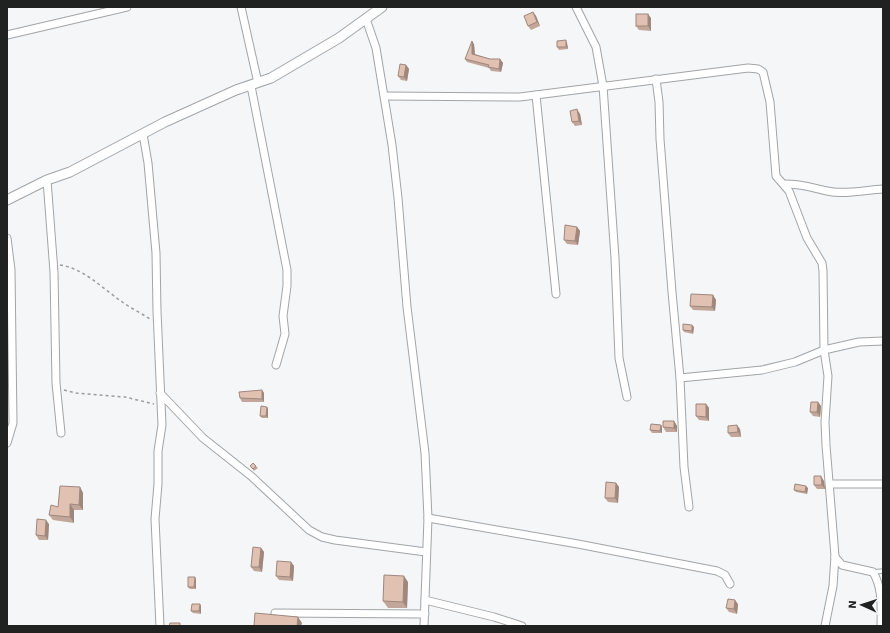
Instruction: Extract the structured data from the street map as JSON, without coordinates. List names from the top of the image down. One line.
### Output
{"north":"left"}
